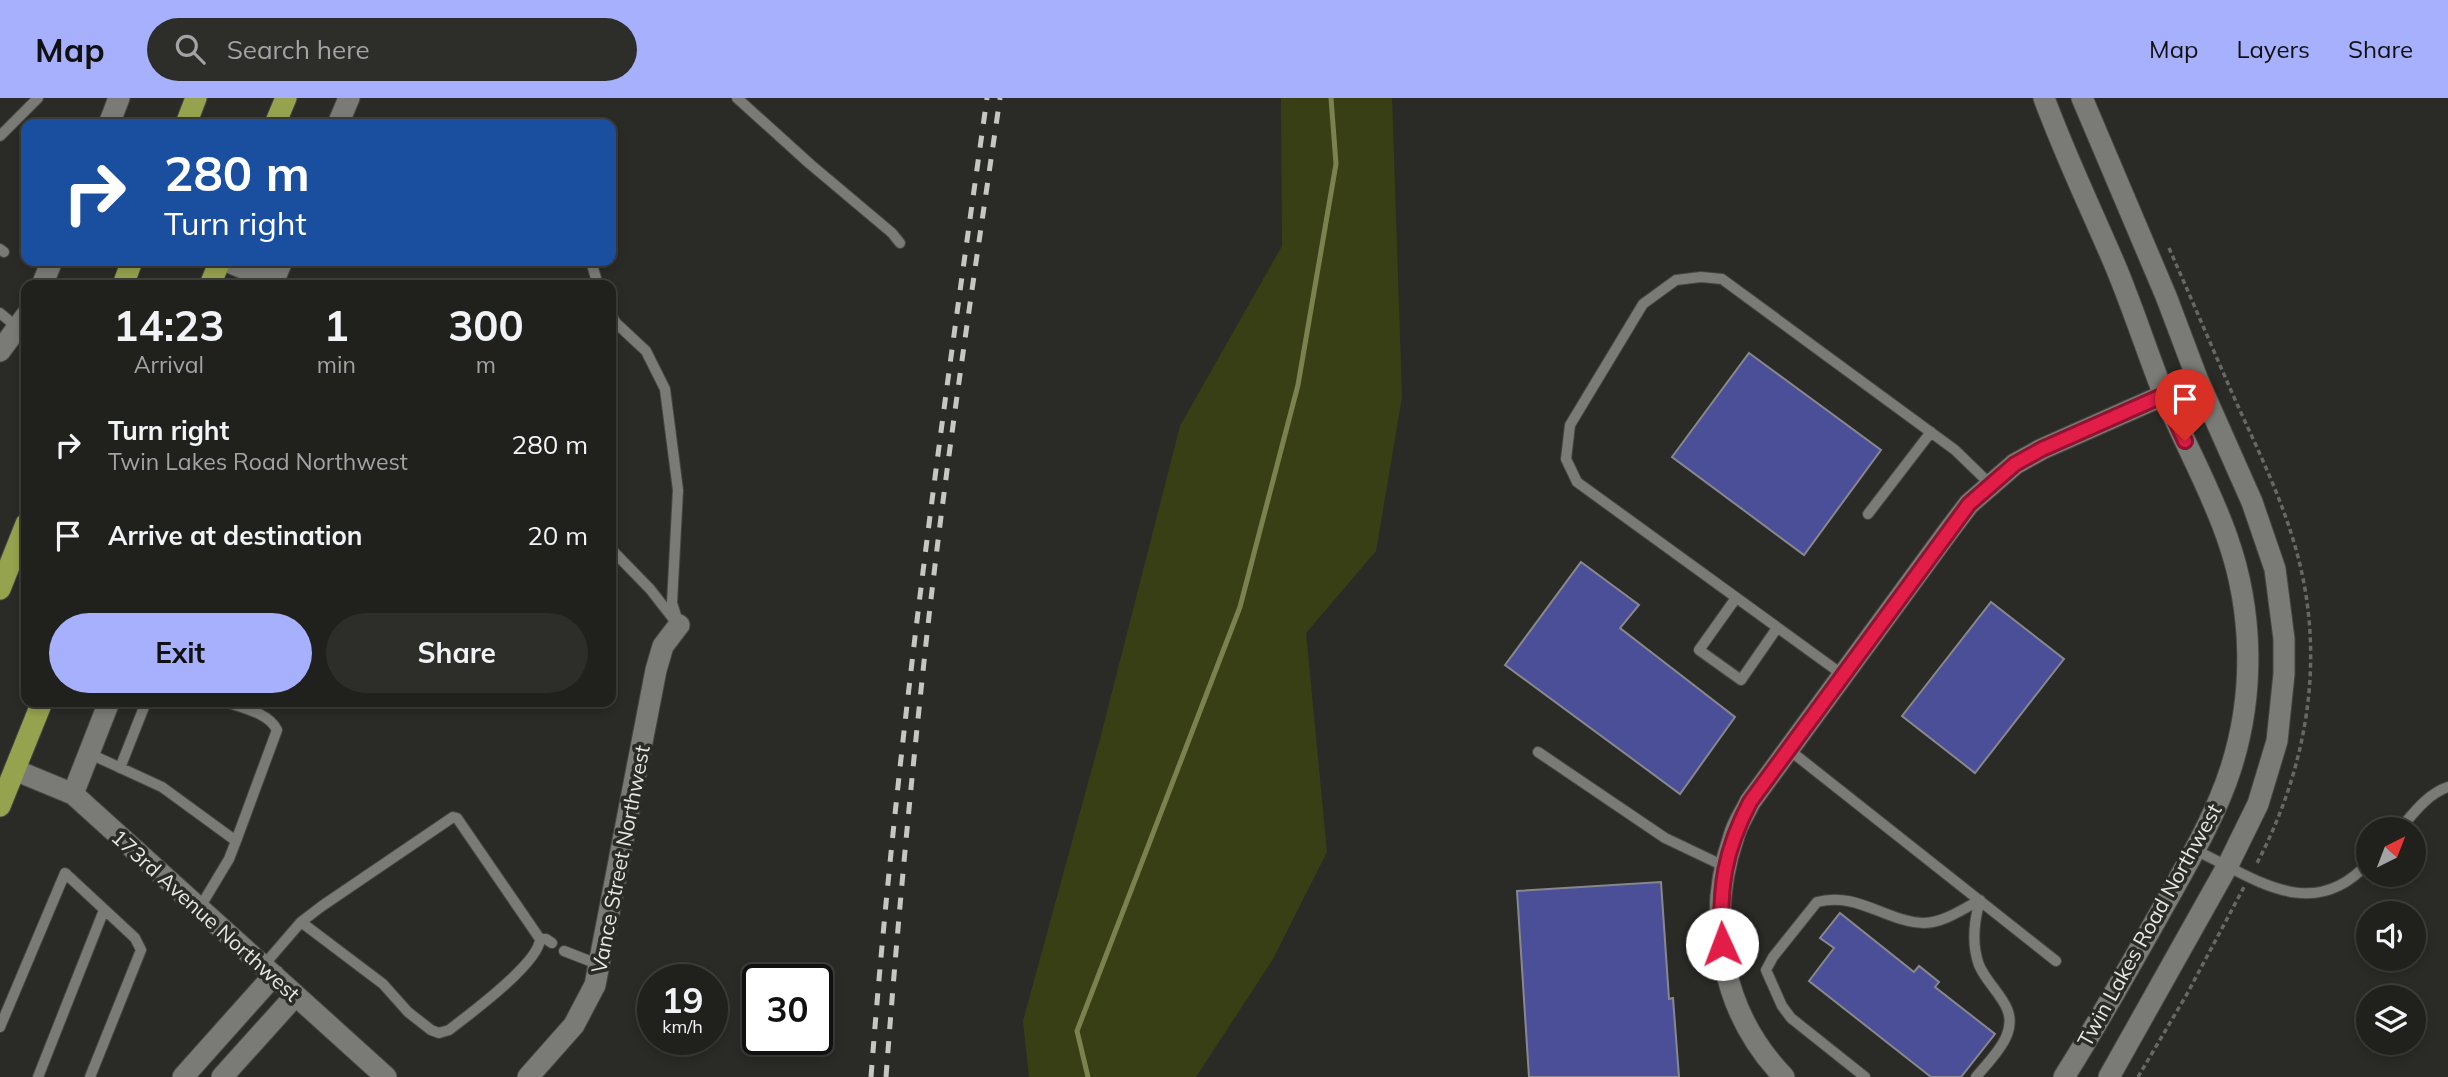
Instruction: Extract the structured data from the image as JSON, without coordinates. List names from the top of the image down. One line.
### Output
{"streets":{"street":["Vance Street Northwest","173rd Avenue Northwest","Twin Lakes Road Northwest"]},"north":"top right","page":{"header":"Map","search":"Search here","nav":["Map","Layers","Share"],"turn":["280 m","Turn right"],"eta":["14:23","Arrival","1","min","300","m"],"list":[{"name":"Turn right","note":"Twin Lakes Road Northwest","value":"280 m"},{"name":"Arrive at destination","value":"20 m"}],"buttons":["Exit","Share"],"speed":"19 km/h","limit":"30"}}
